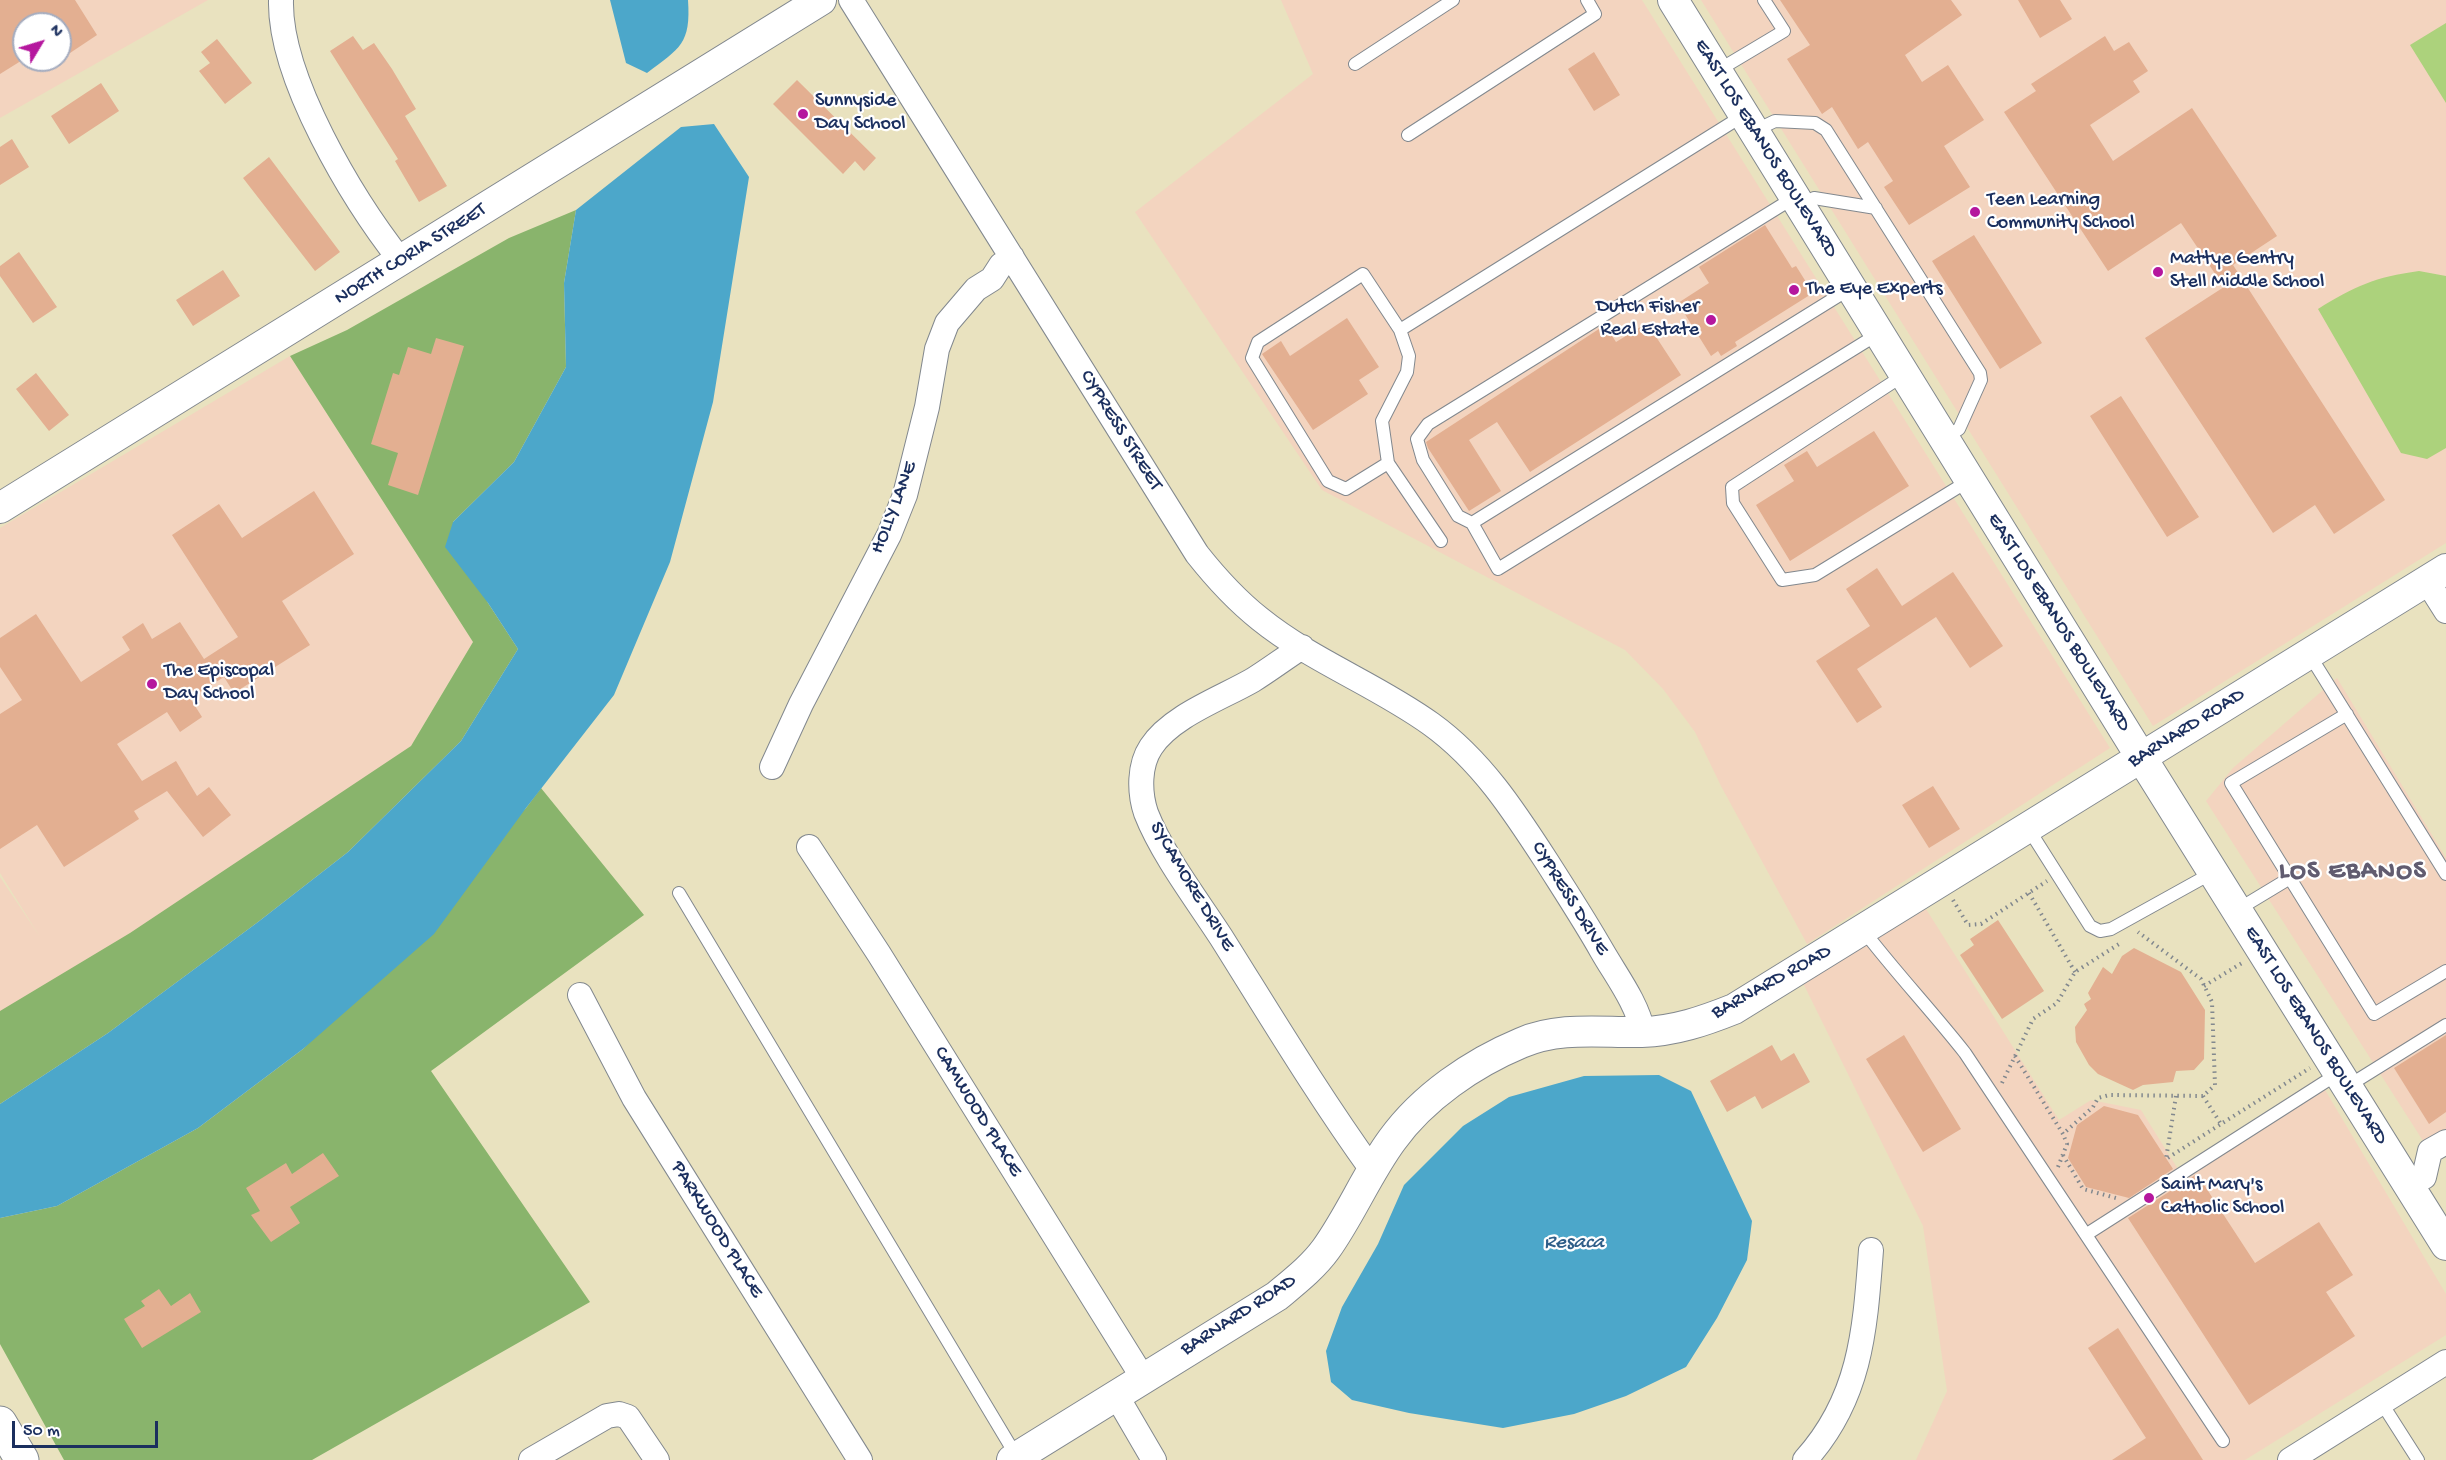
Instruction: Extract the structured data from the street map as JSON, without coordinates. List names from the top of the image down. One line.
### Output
{"streets":{"street":["EAST LOS EBANOS BOULEVARD","NORTH CORIA STREET","CYPRESS STREET","HOLLY LANE","BARNARD ROAD","SYCAMORE DRIVE","CYPRESS DRIVE","CAMWOOD PLACE","PARKWOOD PLACE"]},"crossings":[["EAST LOS EBANOS BOULEVARD","BARNARD ROAD"],["CYPRESS STREET","HOLLY LANE"],["CYPRESS STREET","SYCAMORE DRIVE"],["CYPRESS STREET","CYPRESS DRIVE"],["BARNARD ROAD","SYCAMORE DRIVE"],["BARNARD ROAD","CYPRESS DRIVE"],["BARNARD ROAD","CAMWOOD PLACE"]],"districts":["LOS EBANOS"],"water":["Resaca"],"places":["Sunnyside Day School","Teen Learning Community School","Mattye Gentry Stell Middle School","The Eye Experts","Dutch Fisher Real Estate","The Episcopal Day School","Saint Mary's Catholic School"],"scale_bar":"50 m","north":"top right"}
